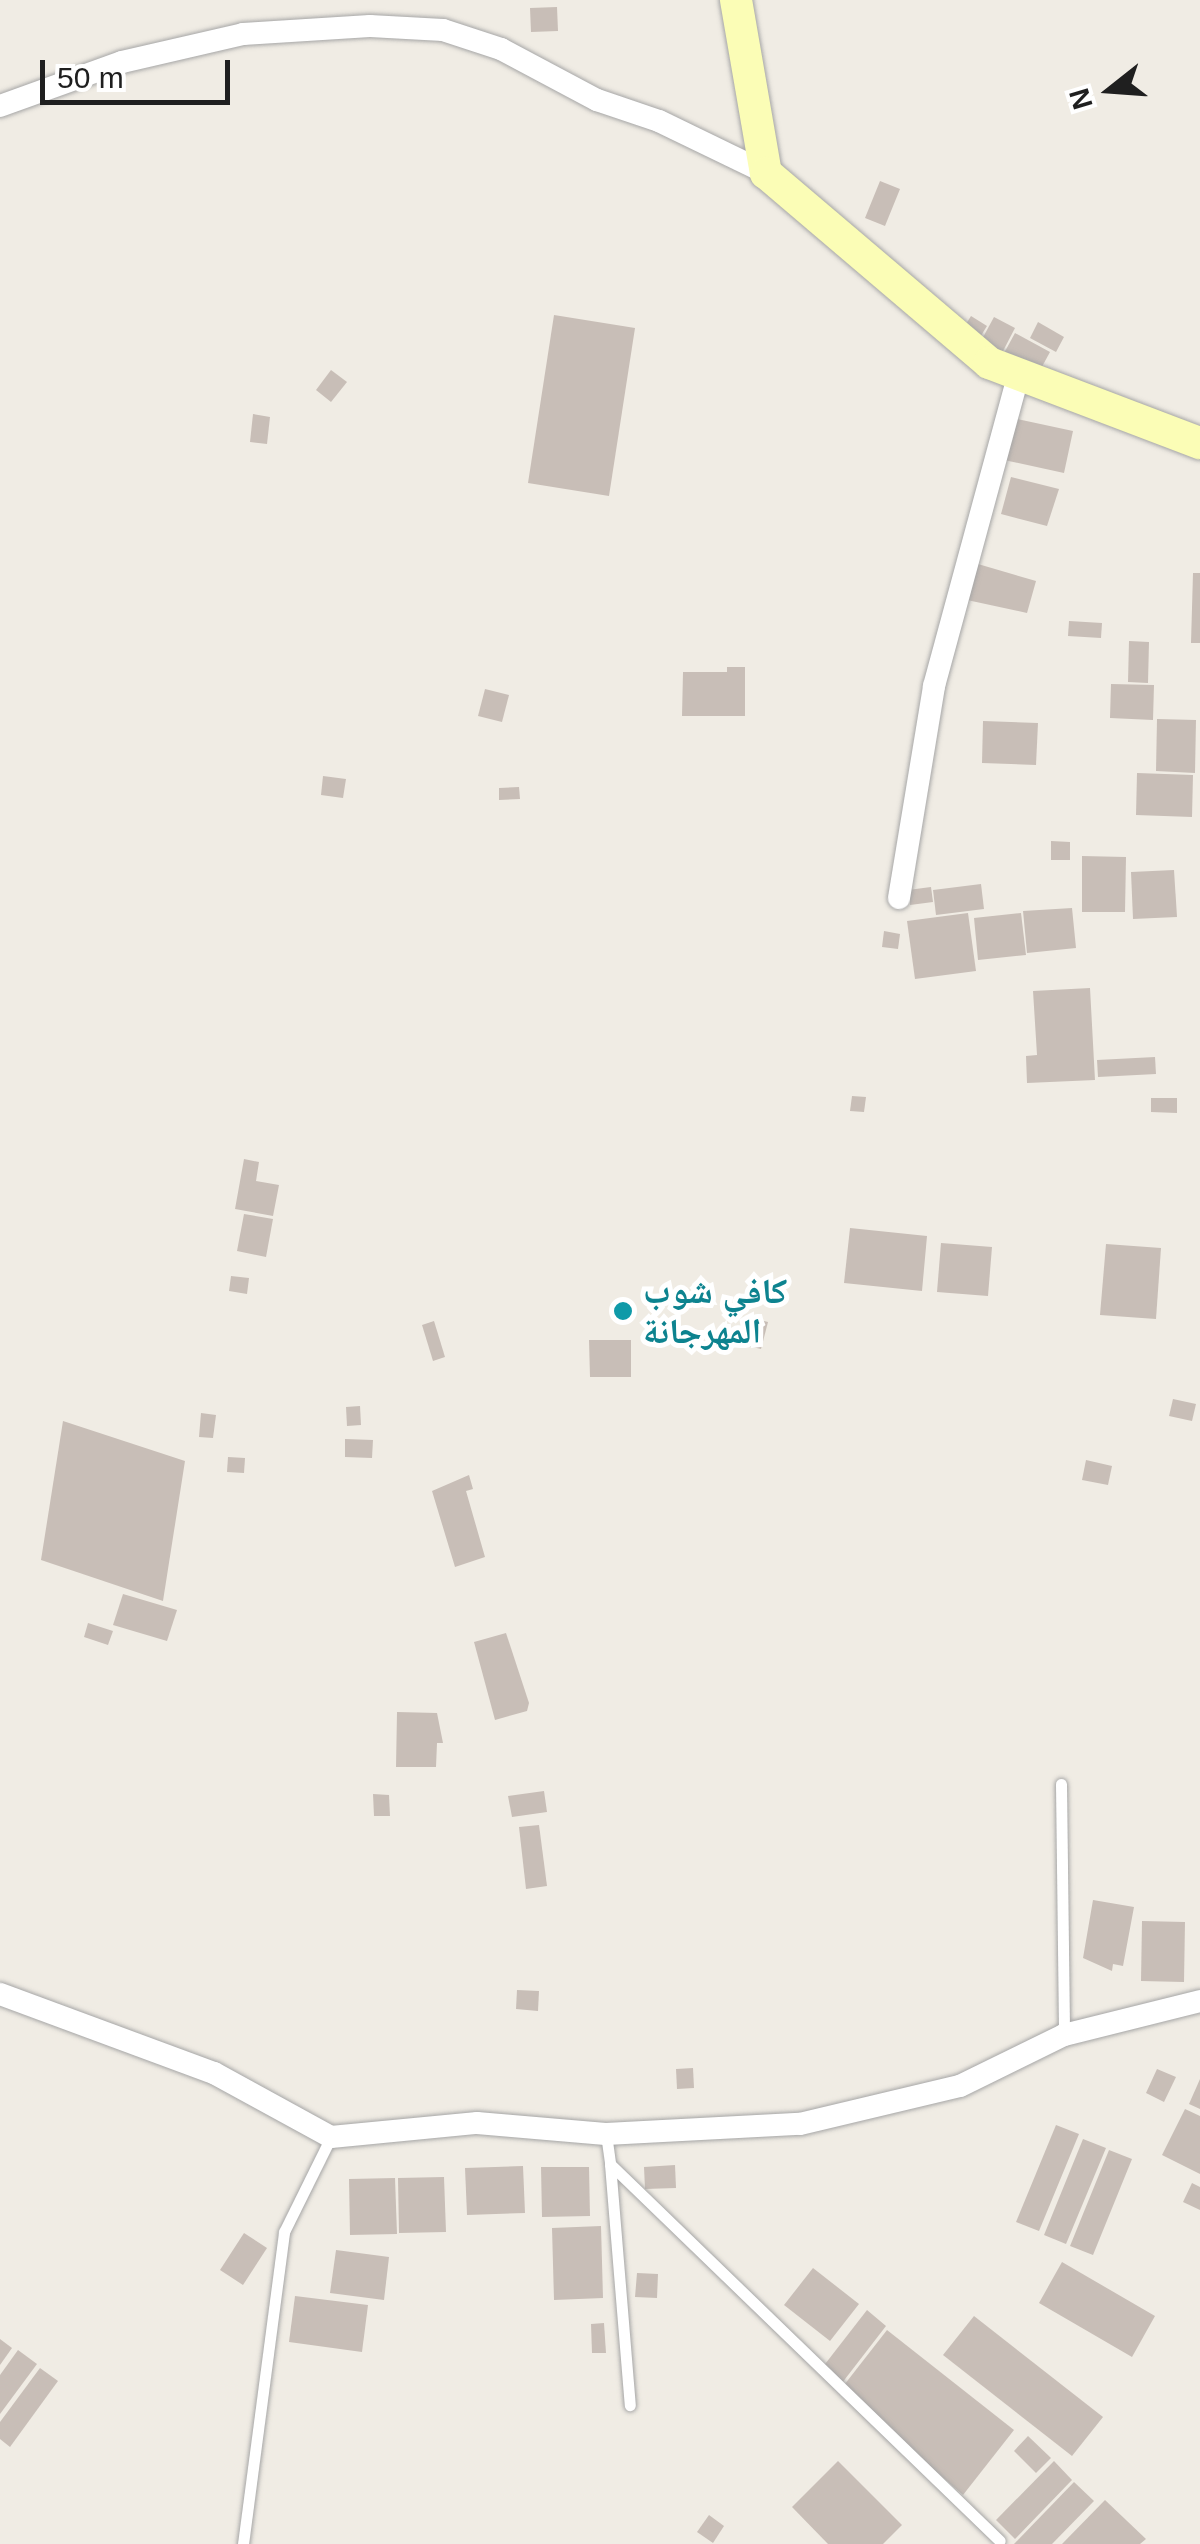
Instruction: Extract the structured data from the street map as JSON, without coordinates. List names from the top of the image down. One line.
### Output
{"places":["كافي شوب المهرجانة"],"scale_bar":"50 m","north":"left"}
